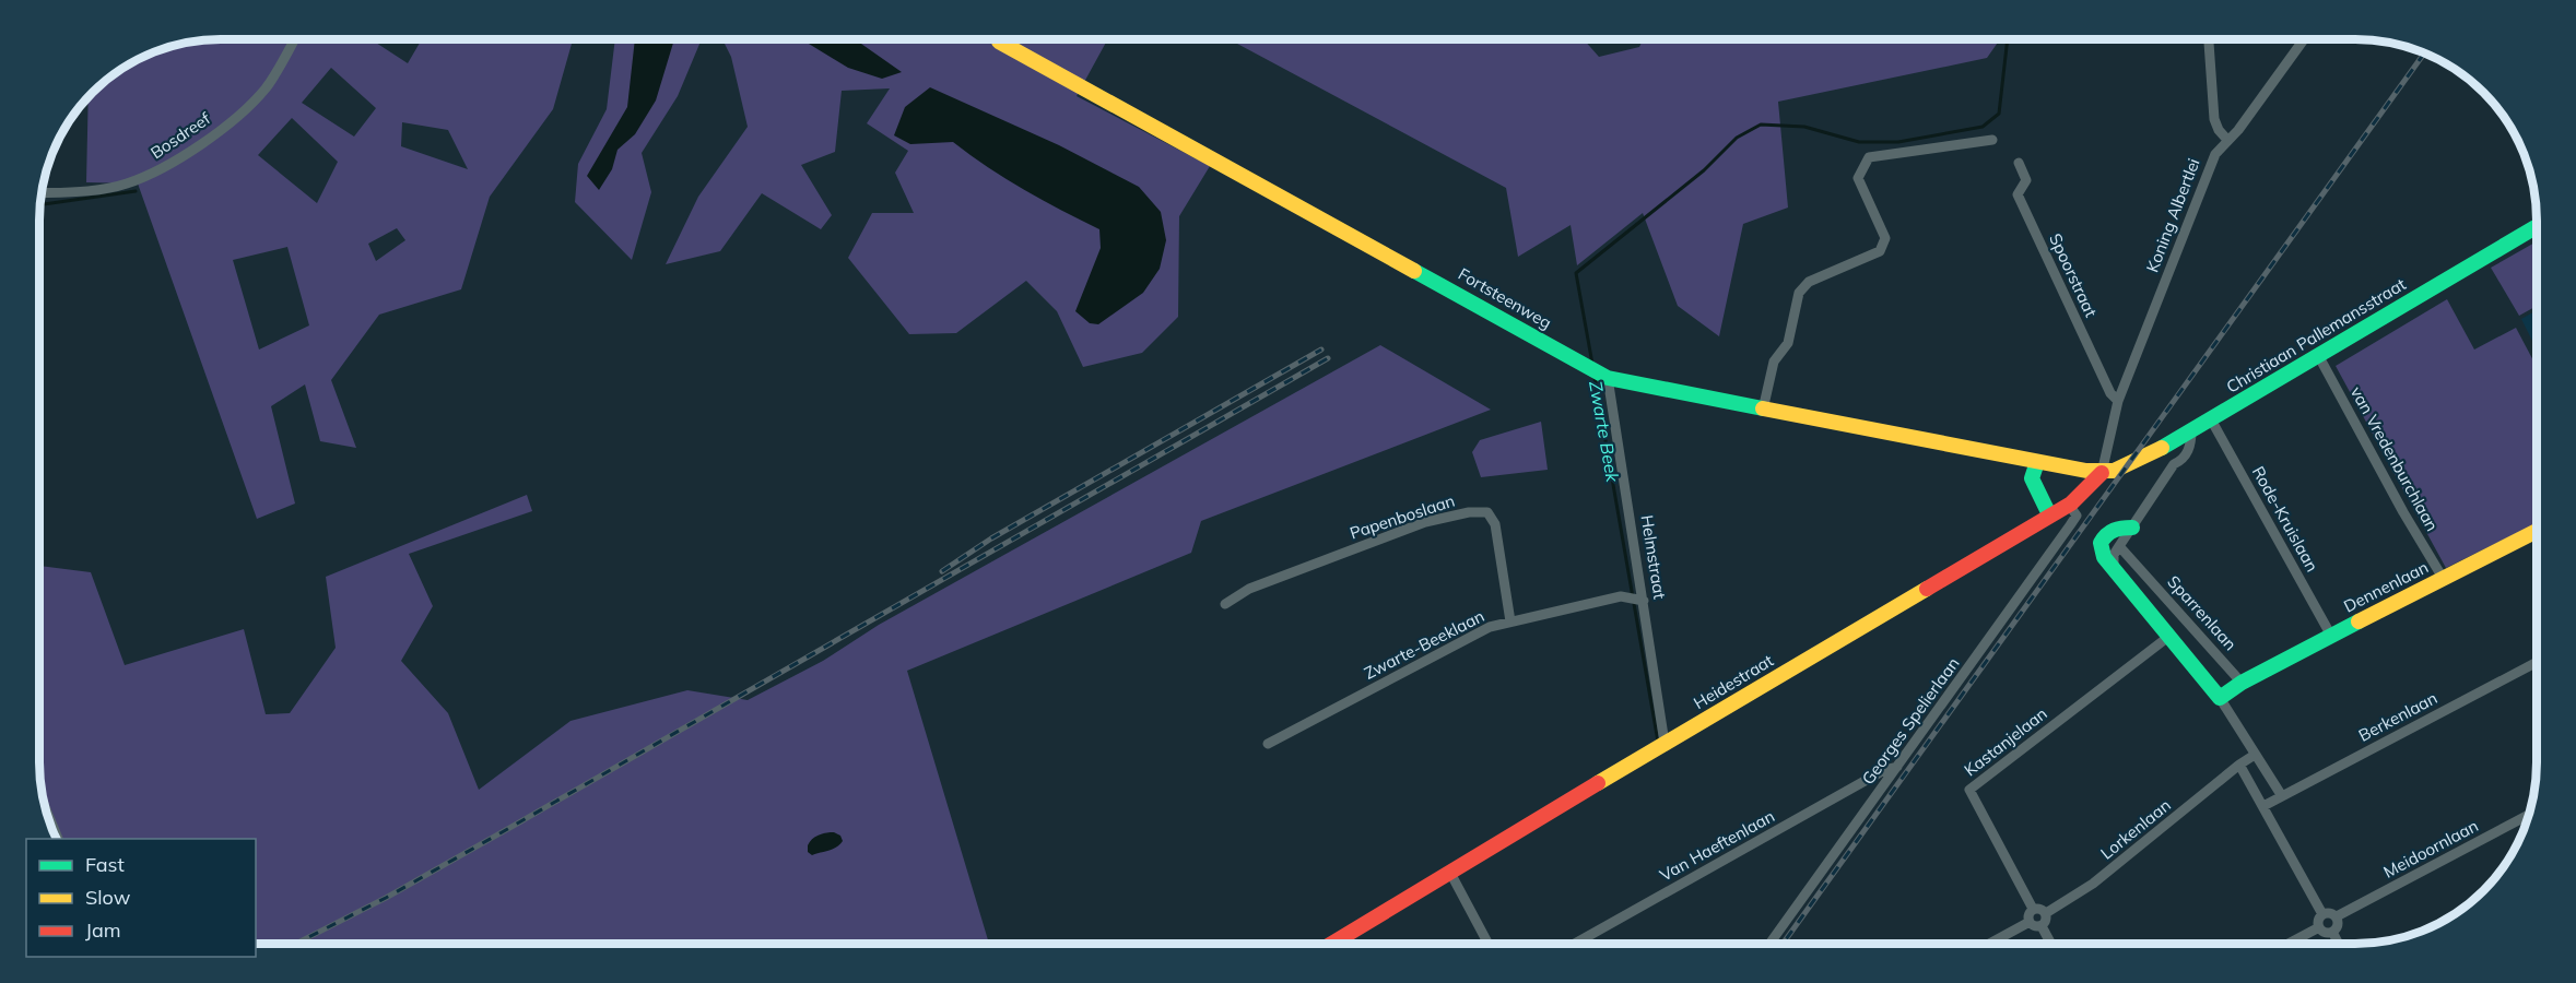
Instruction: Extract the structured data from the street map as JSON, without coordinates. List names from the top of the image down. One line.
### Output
{"streets":{"street":["Bosdreef","Koning Albertlei","Spoorstraat","Fortsteenweg","Christiaan Pallemansstraat","van Vredenburchlaan","Papenboslaan","Rode-Kruislaan","Helmstraat","Dennenlaan","Sparrenlaan","Zwarte-Beeklaan","Heidestraat","Berkenlaan","Georges Spelierlaan","Kastanjelaan","Lorkenlaan","Van Haeftenlaan","Meidoornlaan"]},"crossings":[["Koning Albertlei","Spoorstraat"],["Koning Albertlei","Heidestraat"],["Spoorstraat","Heidestraat"],["Fortsteenweg","Christiaan Pallemansstraat"],["Fortsteenweg","Helmstraat"],["Fortsteenweg","Heidestraat"],["Christiaan Pallemansstraat","van Vredenburchlaan"],["Christiaan Pallemansstraat","Rode-Kruislaan"],["Christiaan Pallemansstraat","Heidestraat"],["van Vredenburchlaan","Dennenlaan"],["Papenboslaan","Zwarte-Beeklaan"],["Rode-Kruislaan","Dennenlaan"],["Helmstraat","Zwarte-Beeklaan"],["Helmstraat","Heidestraat"],["Dennenlaan","Sparrenlaan"],["Heidestraat","Georges Spelierlaan"],["Georges Spelierlaan","Van Haeftenlaan"],["Kastanjelaan","Lorkenlaan"]],"water":["Zwarte Beek"],"legend":["Fast","Slow","Jam"]}
